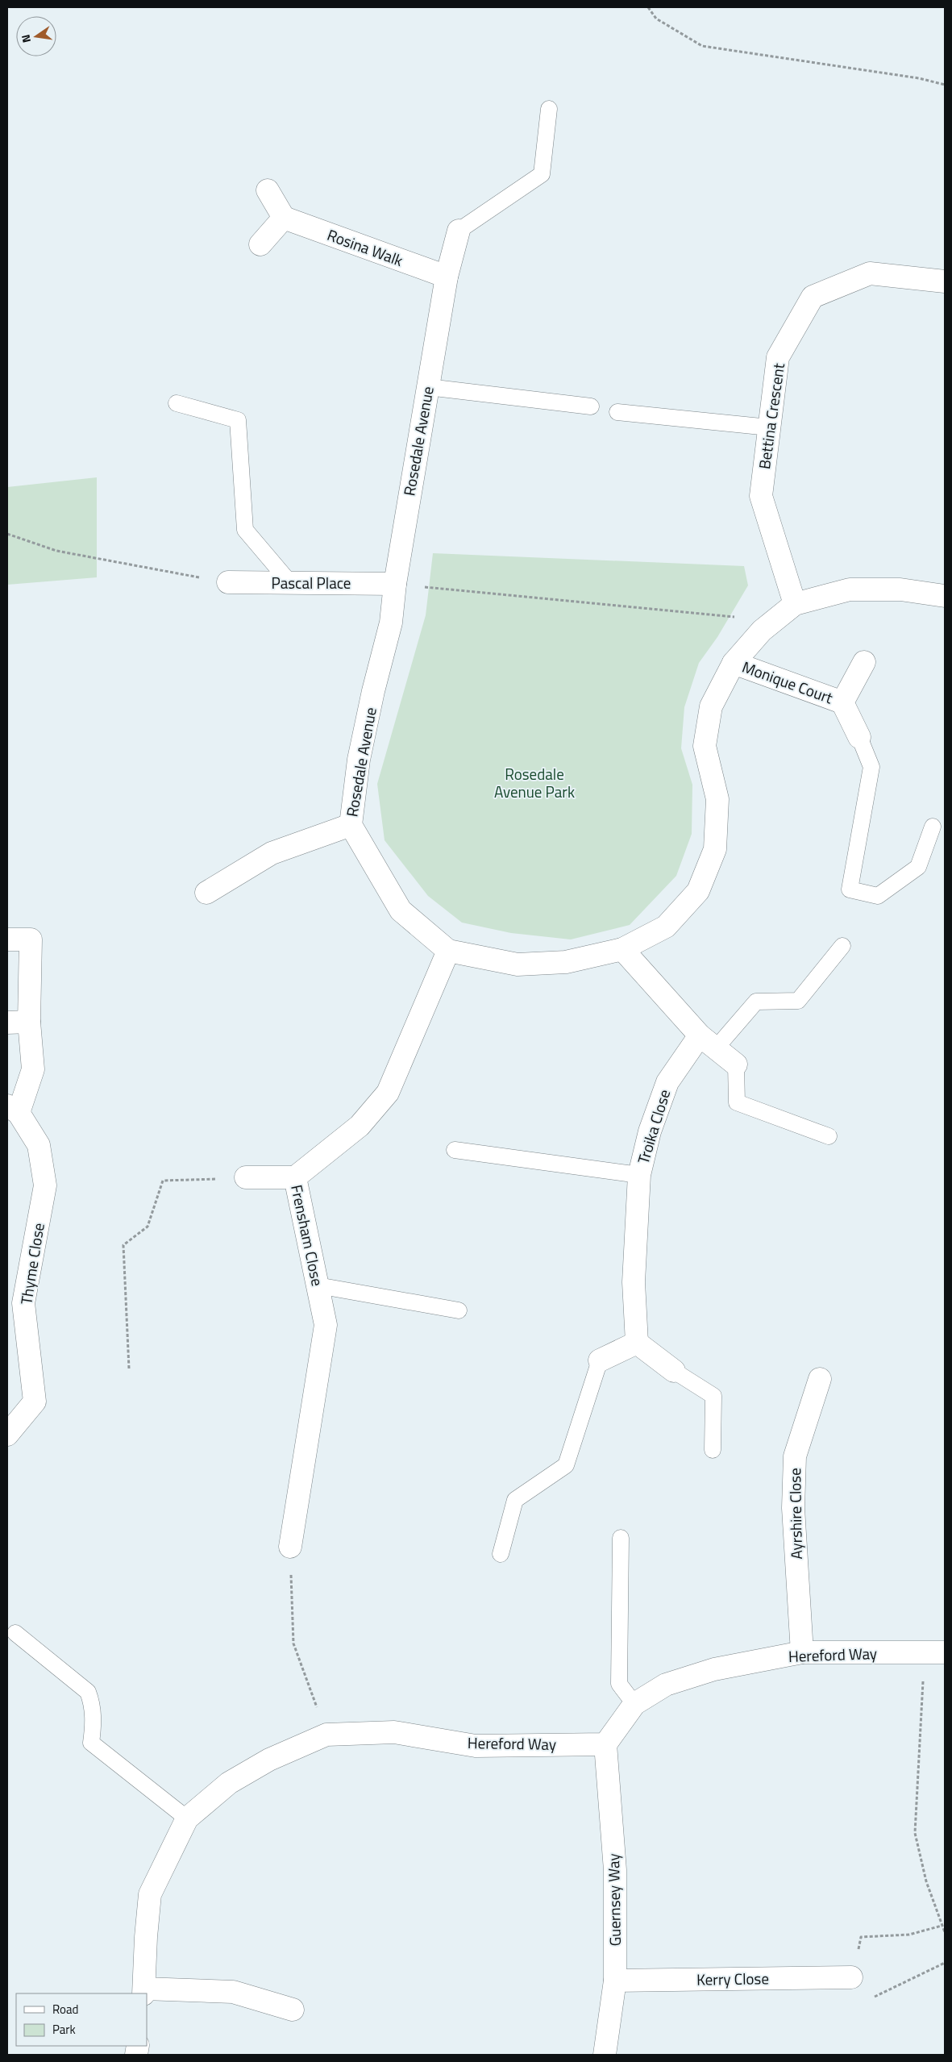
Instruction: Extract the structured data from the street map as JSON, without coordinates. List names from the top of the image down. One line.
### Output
{"streets":{"street":["Rosina Walk","Bettina Crescent","Rosedale Avenue","Pascal Place","Monique Court","Troika Close","Frensham Close","Thyme Close","Ayrshire Close","Hereford Way","Guernsey Way","Kerry Close"]},"crossings":[["Rosina Walk","Rosedale Avenue"],["Bettina Crescent","Rosedale Avenue"],["Rosedale Avenue","Pascal Place"],["Rosedale Avenue","Monique Court"],["Rosedale Avenue","Frensham Close"],["Ayrshire Close","Hereford Way"],["Hereford Way","Guernsey Way"],["Guernsey Way","Kerry Close"]],"parks":["Rosedale Avenue Park"],"legend":["Road","Park"],"north":"left"}
